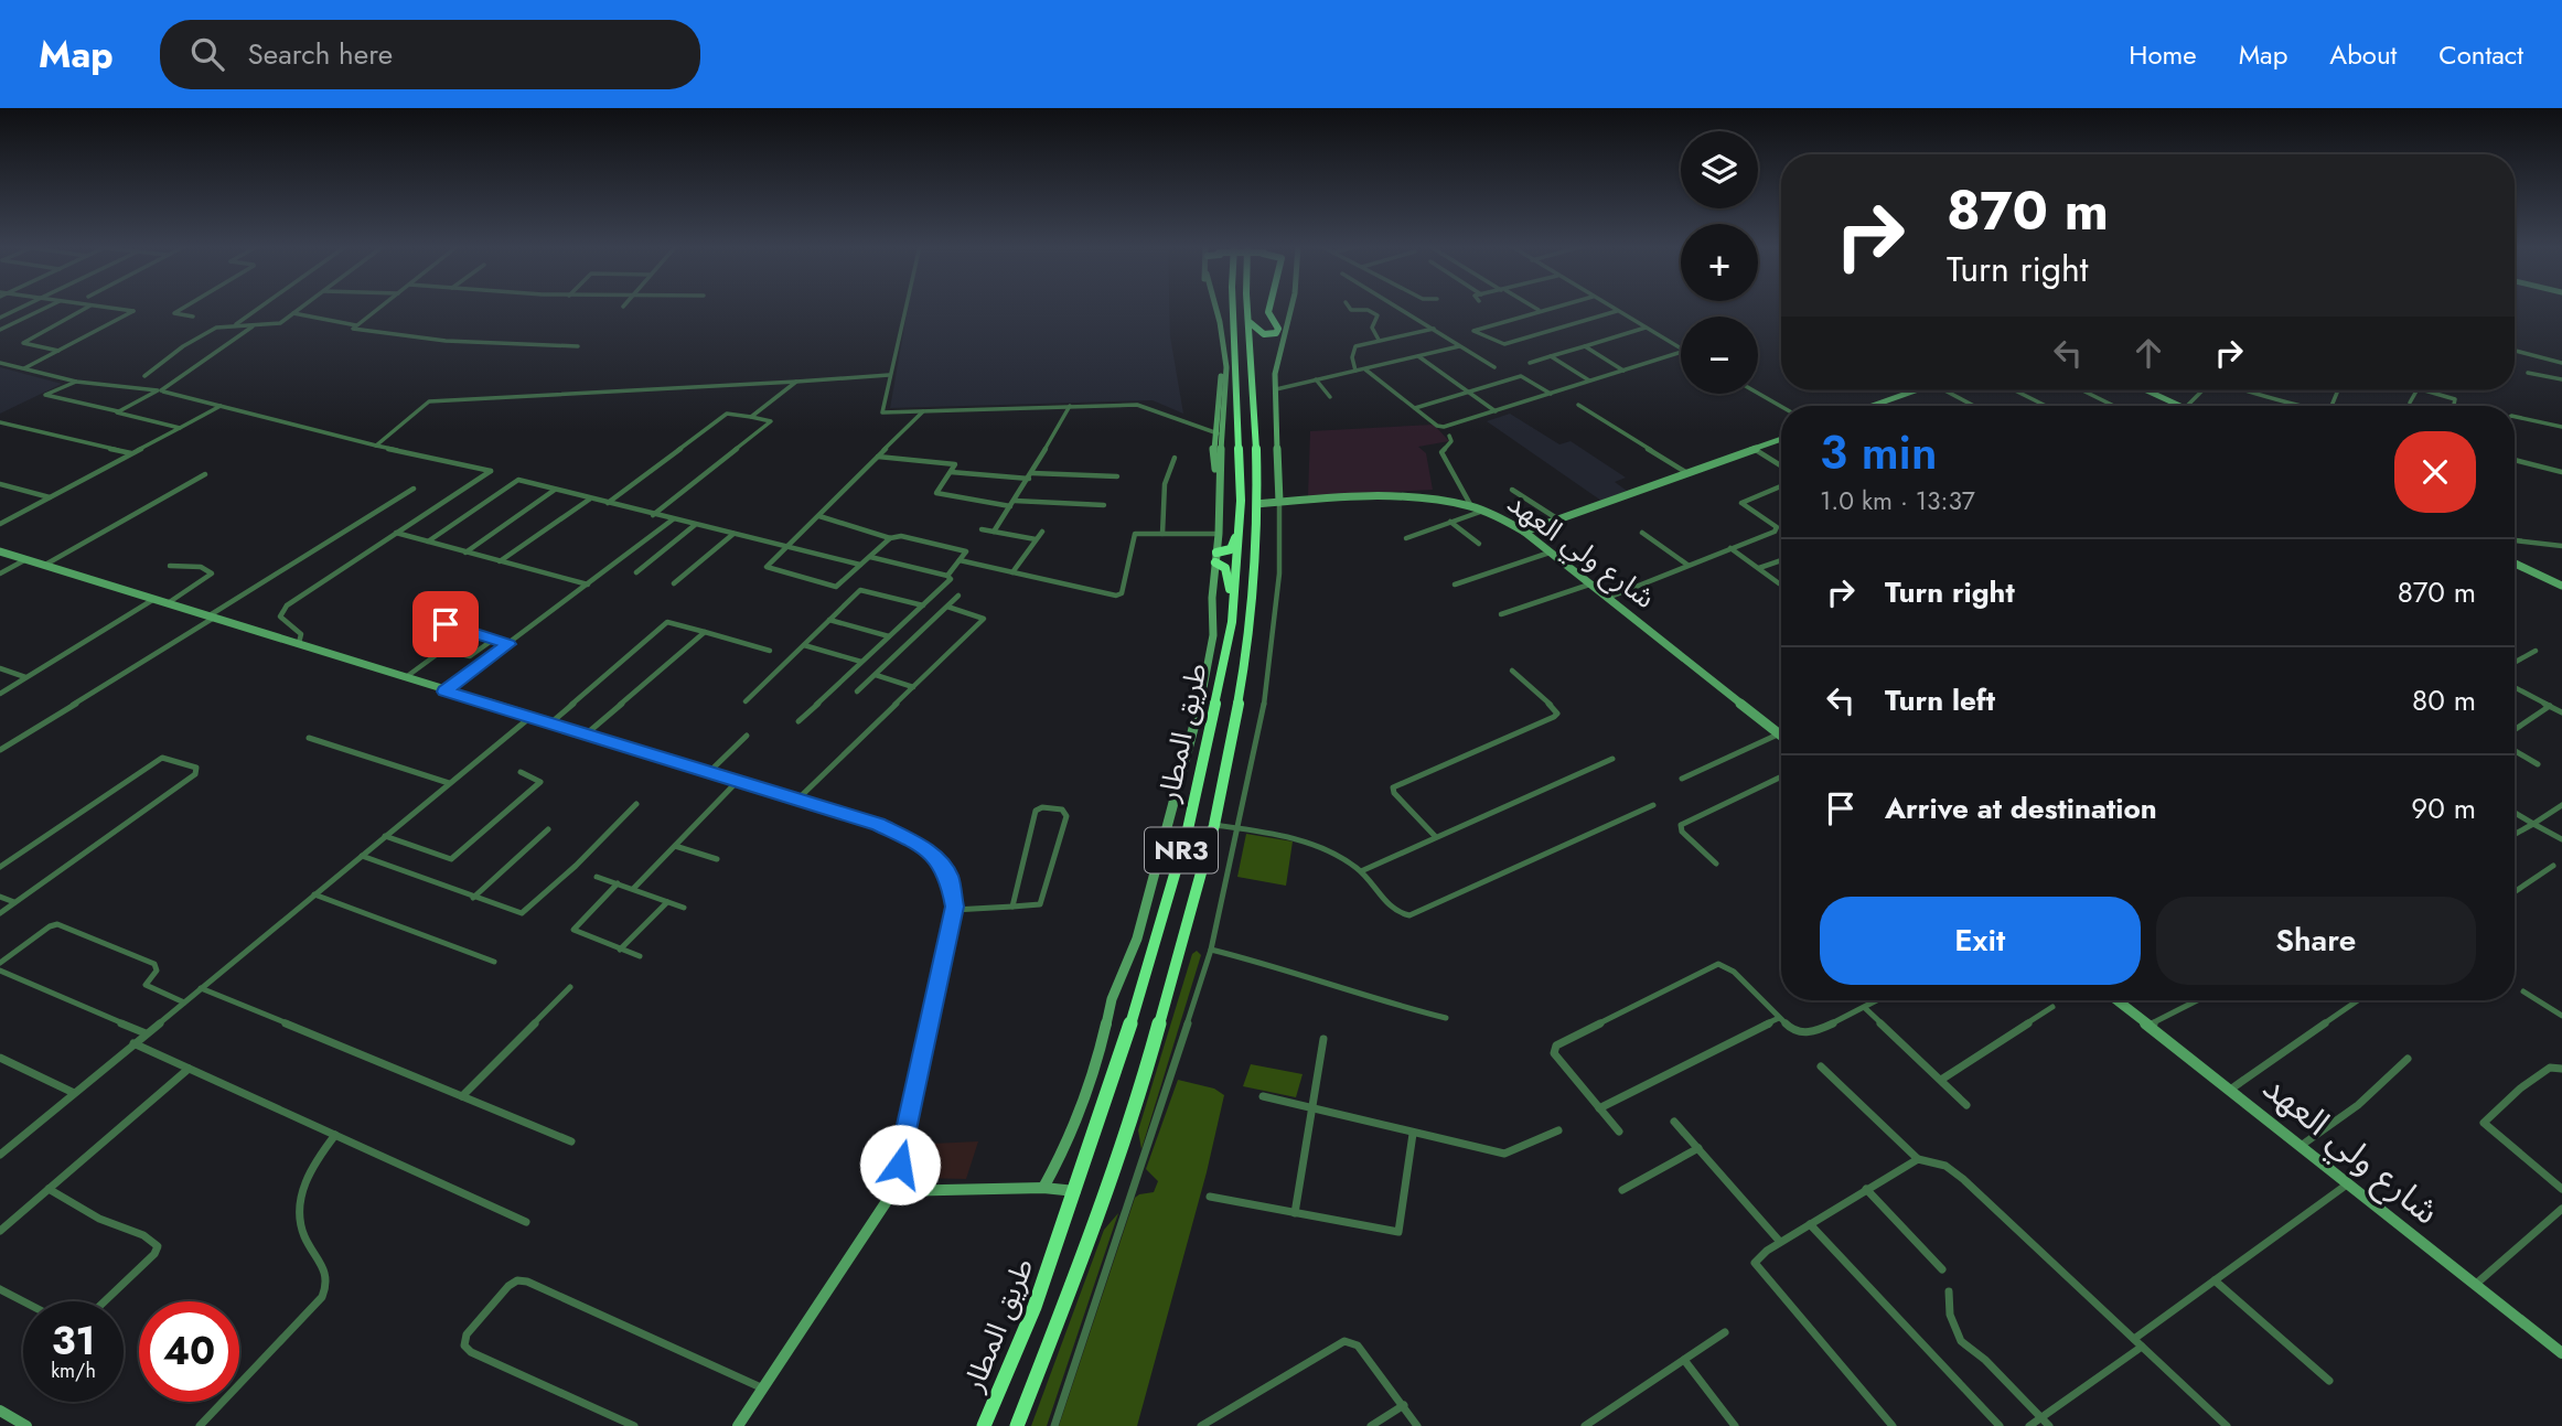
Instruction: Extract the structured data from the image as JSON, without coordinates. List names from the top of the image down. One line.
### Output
{"streets":{"highway":["طريق المطار","NR3"],"street":["شارع ولي العهد"]},"crossings":[["شارع ولي العهد","طريق المطار"]],"page":{"header":"Map","search":"Search here","nav":["Home","Map","About","Contact"],"map_buttons":["+","−"],"turn":["870 m","Turn right"],"heading":["3 min","1.0 km · 13:37"],"list":[{"name":"Turn right","value":"870 m"},{"name":"Turn left","value":"80 m"},{"name":"Arrive at destination","value":"90 m"}],"buttons":["Exit","Share"],"speed":"31 km/h","limit":"40"}}
